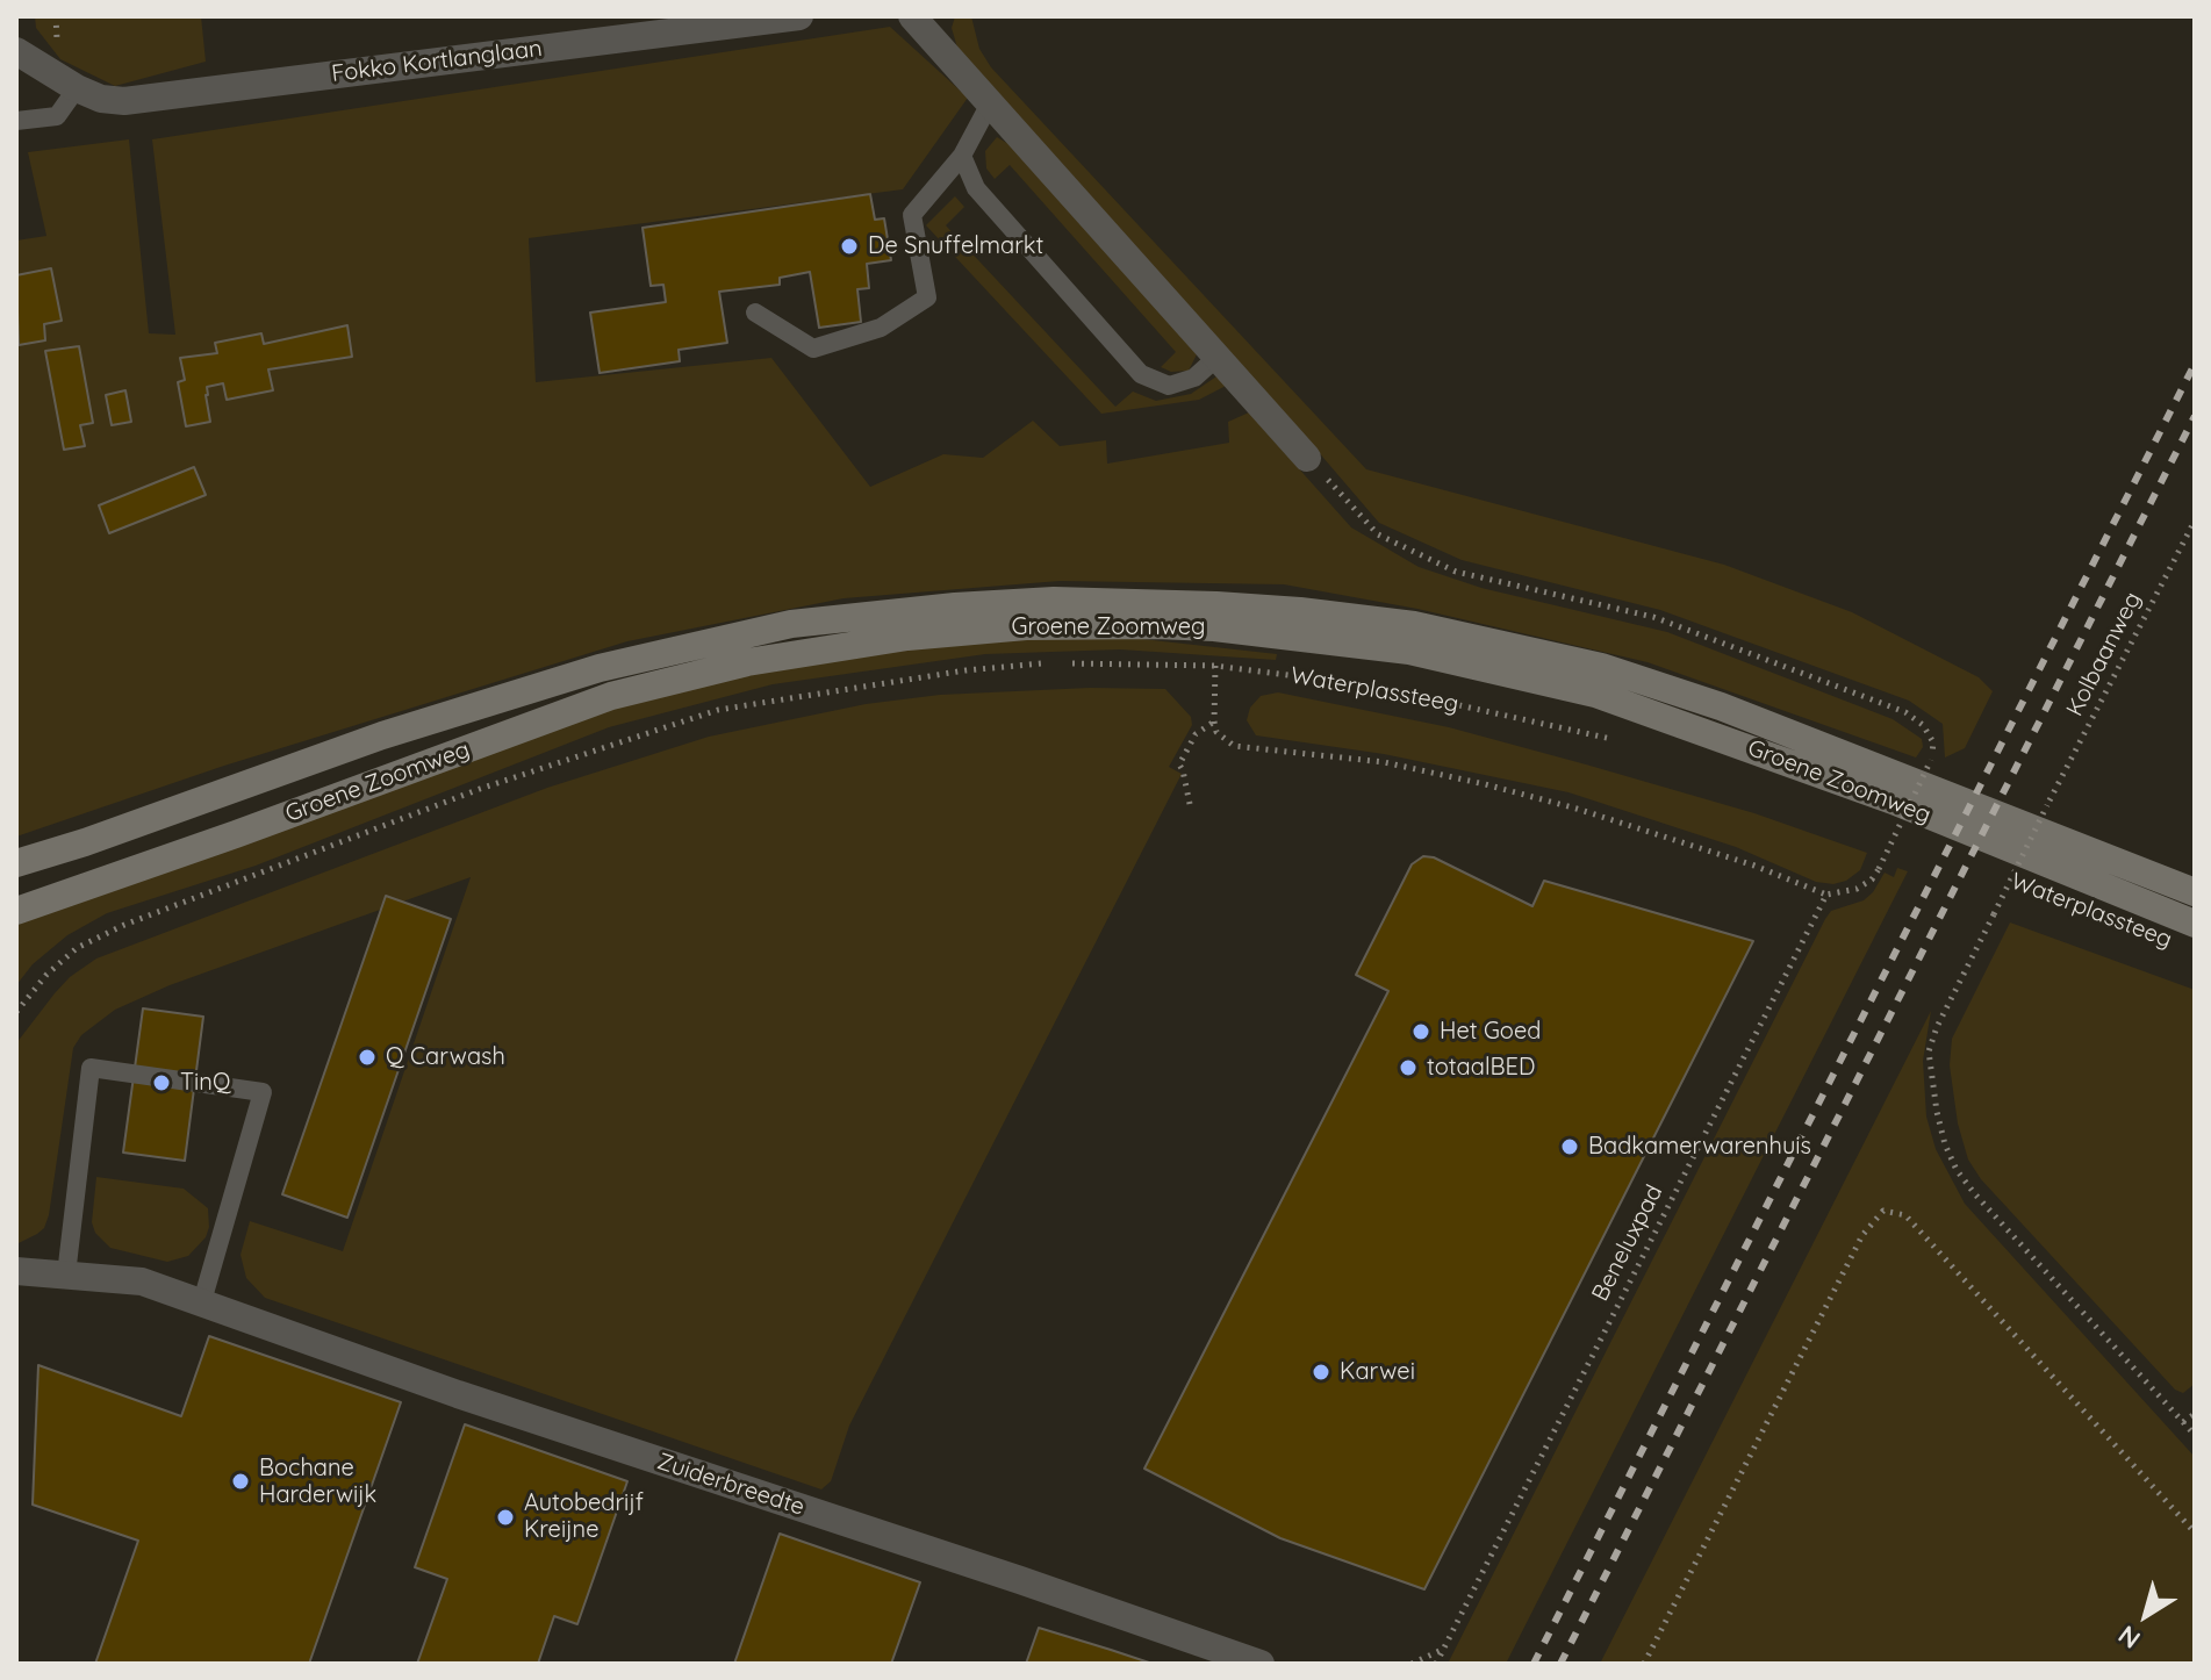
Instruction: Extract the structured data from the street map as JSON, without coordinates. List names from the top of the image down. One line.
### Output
{"streets":{"main road":["Groene Zoomweg"],"street":["Fokko Kortlanglaan","Zuiderbreedte"],"path":["Kolbaanweg","Waterplassteeg","Beneluxpad"]},"crossings":[["Groene Zoomweg","Waterplassteeg"],["Kolbaanweg","Waterplassteeg"]],"places":["De Snuffelmarkt","Het Goed","Q Carwash","totaalBED","TinQ","Badkamerwarenhuis","Karwei","Bochane Harderwijk","Autobedrijf Kreijne"],"north":"bottom left"}
